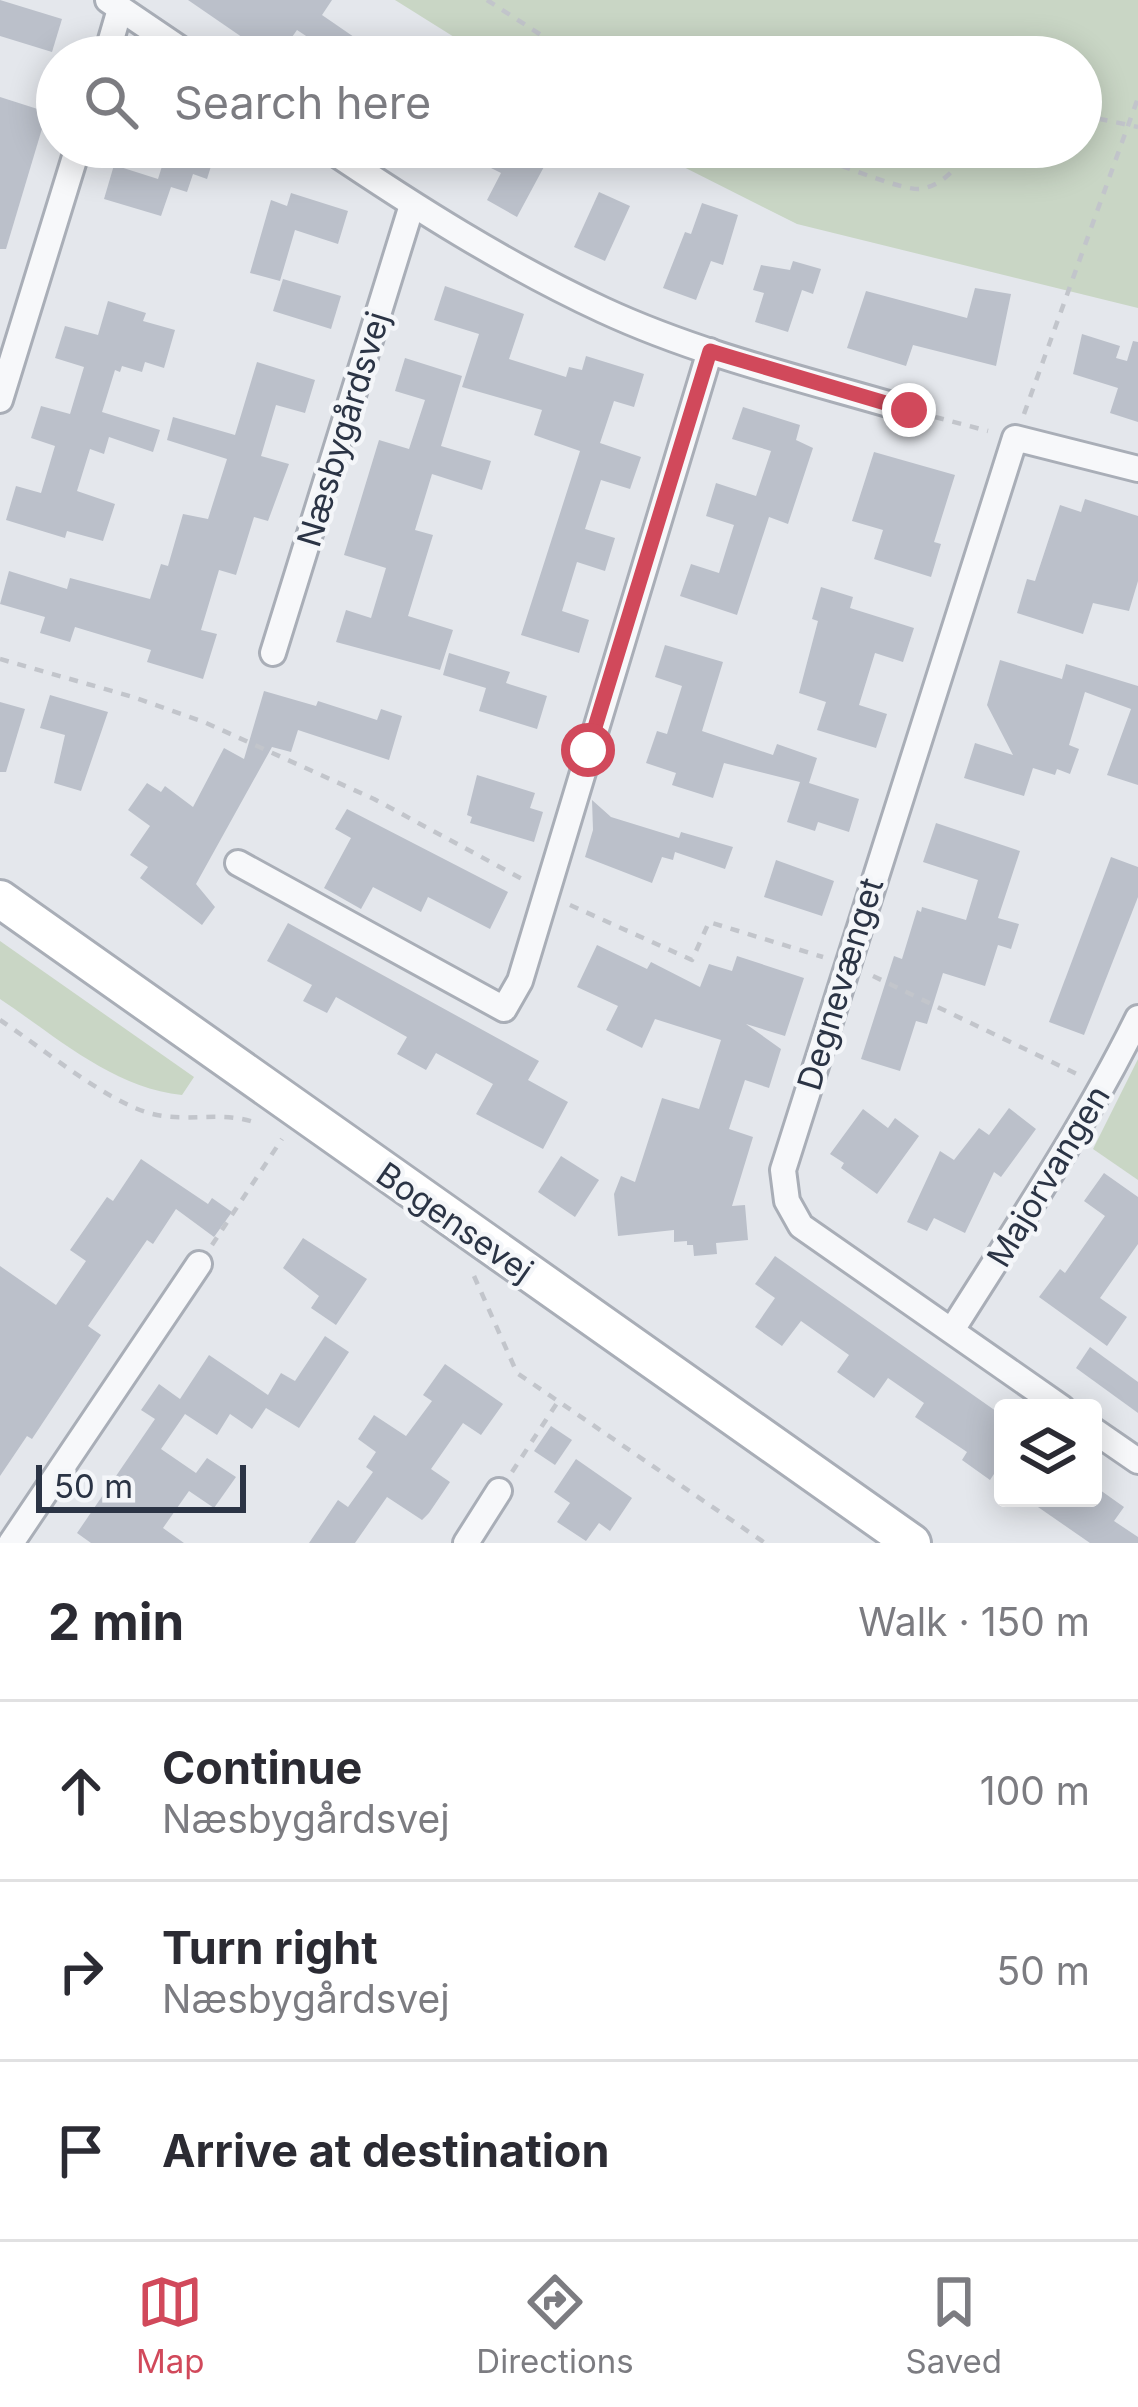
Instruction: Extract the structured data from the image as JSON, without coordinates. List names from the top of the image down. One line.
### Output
{"streets":{"main road":["Bogensevej"],"street":["Næsbygårdsvej","Degnevænget","Majorvangen"]},"crossings":[["Degnevænget","Majorvangen"]],"scale_bar":"50 m","page":{"search":"Search here","scale":"50 m","heading":["2 min","Walk · 150 m"],"list":[["Continue","Næsbygårdsvej","100 m"],["Turn right","Næsbygårdsvej","50 m"],"Arrive at destination"],"nav":["Map","Directions","Saved"]}}
